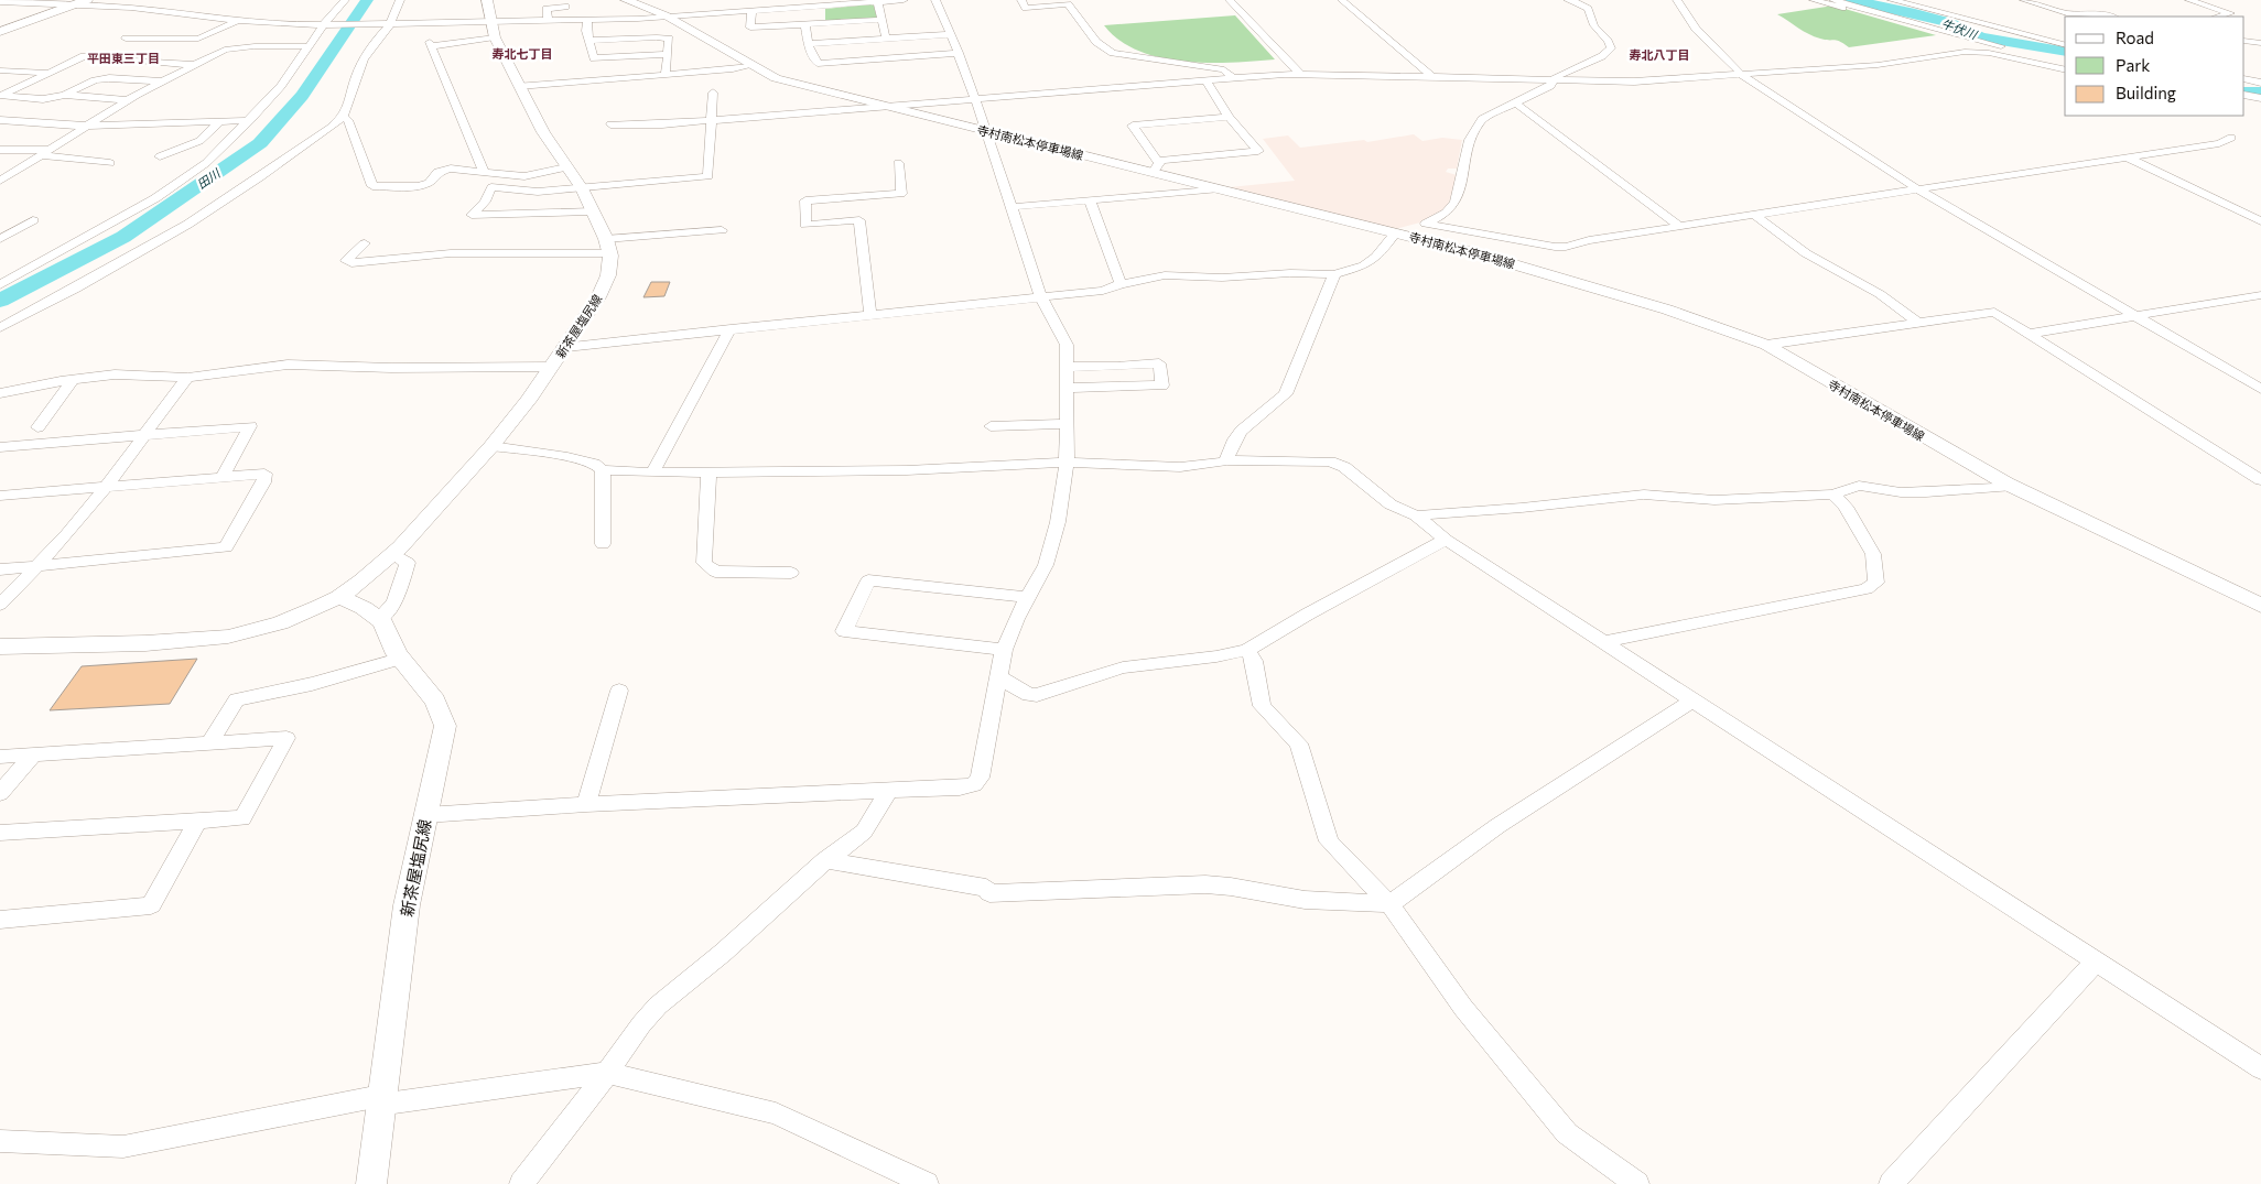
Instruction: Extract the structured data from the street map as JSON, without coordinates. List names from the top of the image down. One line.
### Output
{"streets":{"main road":["寺村南松本停車場線","新茶屋塩尻線"]},"districts":["寿北七丁目","寿北八丁目","平田東三丁目"],"water":["牛伏川","田川"],"legend":["Road","Park","Building"]}
